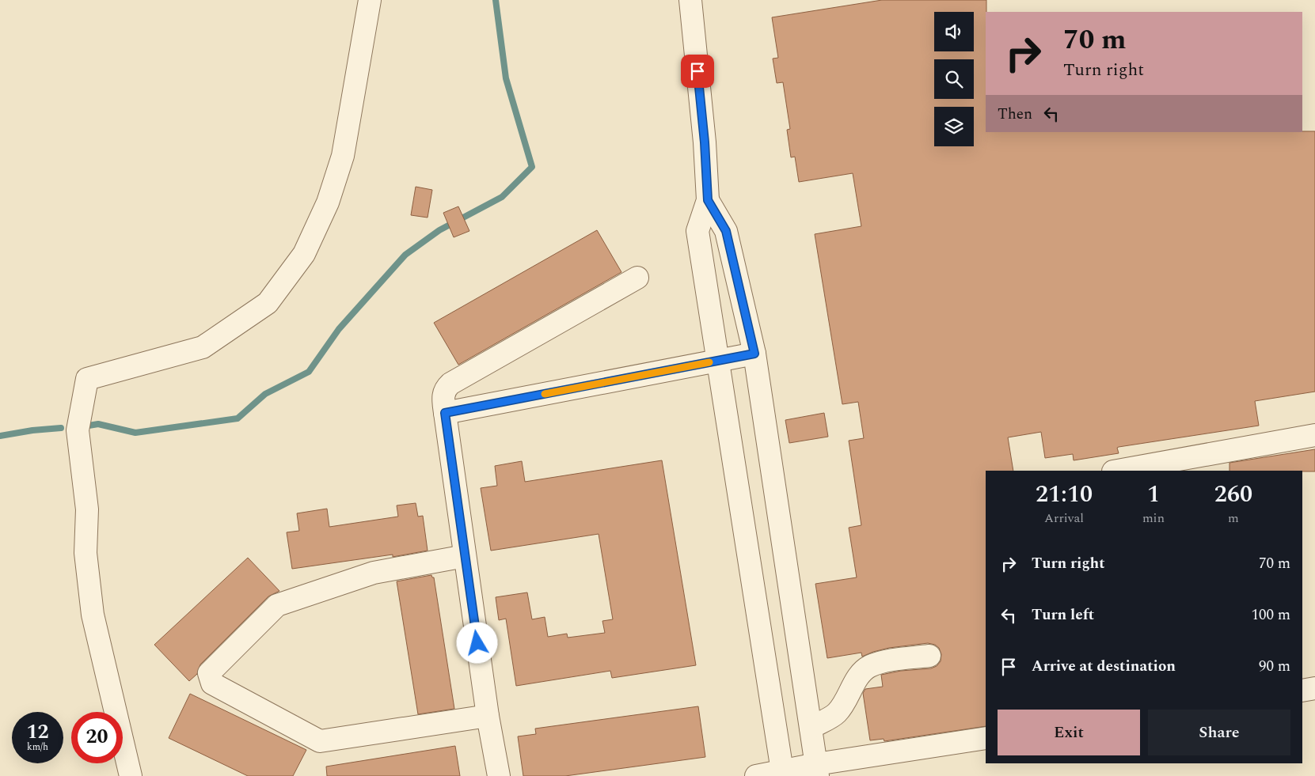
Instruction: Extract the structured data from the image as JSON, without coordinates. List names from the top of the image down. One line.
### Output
{"page":{"turn":["70 m","Turn right"],"then":"Then","eta":["21:10","Arrival","1","min","260","m"],"list":[{"name":"Turn right","value":"70 m"},{"name":"Turn left","value":"100 m"},{"name":"Arrive at destination","value":"90 m"}],"buttons":["Exit","Share"],"speed":"12 km/h","limit":"20"}}
